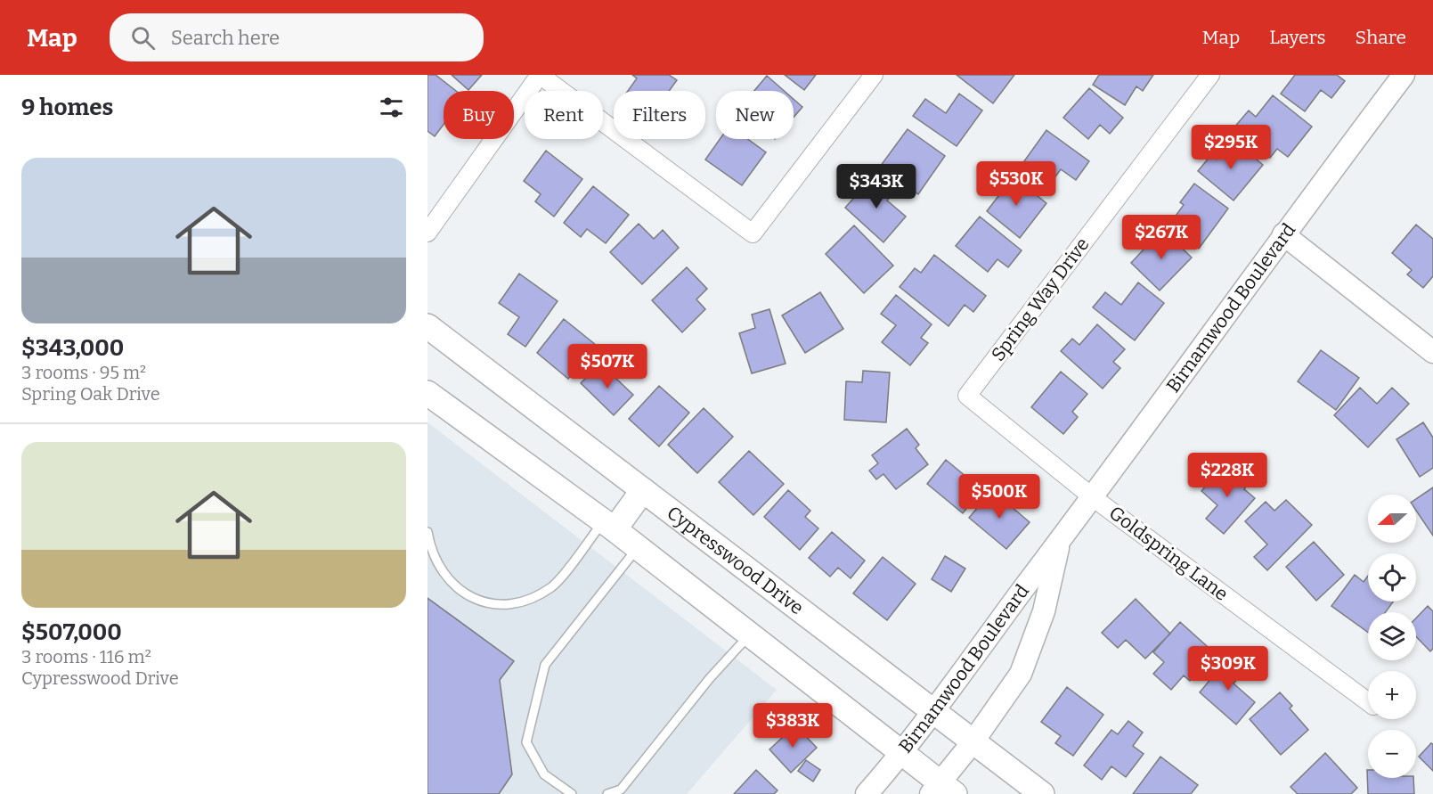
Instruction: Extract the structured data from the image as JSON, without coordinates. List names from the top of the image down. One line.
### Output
{"streets":{"main road":["Cypresswood Drive"],"street":["Spring Way Drive","Birnamwood Boulevard","Goldspring Lane"]},"crossings":[["Spring Way Drive","Goldspring Lane"],["Birnamwood Boulevard","Goldspring Lane"],["Birnamwood Boulevard","Cypresswood Drive"]],"north":"left","page":{"header":"Map","search":"Search here","nav":["Map","Layers","Share"],"heading":"9 homes","chip":["Buy","Rent","Filters","New"],"price":["$295K","$530K","$343K","$267K","$507K","$228K","$500K","$309K","$383K"],"list":[{"name":"$343,000","note":"3 rooms · 95 m² · Spring Oak Drive"},{"name":"$507,000","note":"3 rooms · 116 m² · Cypresswood Drive"}],"map_buttons":["+","−"]}}
